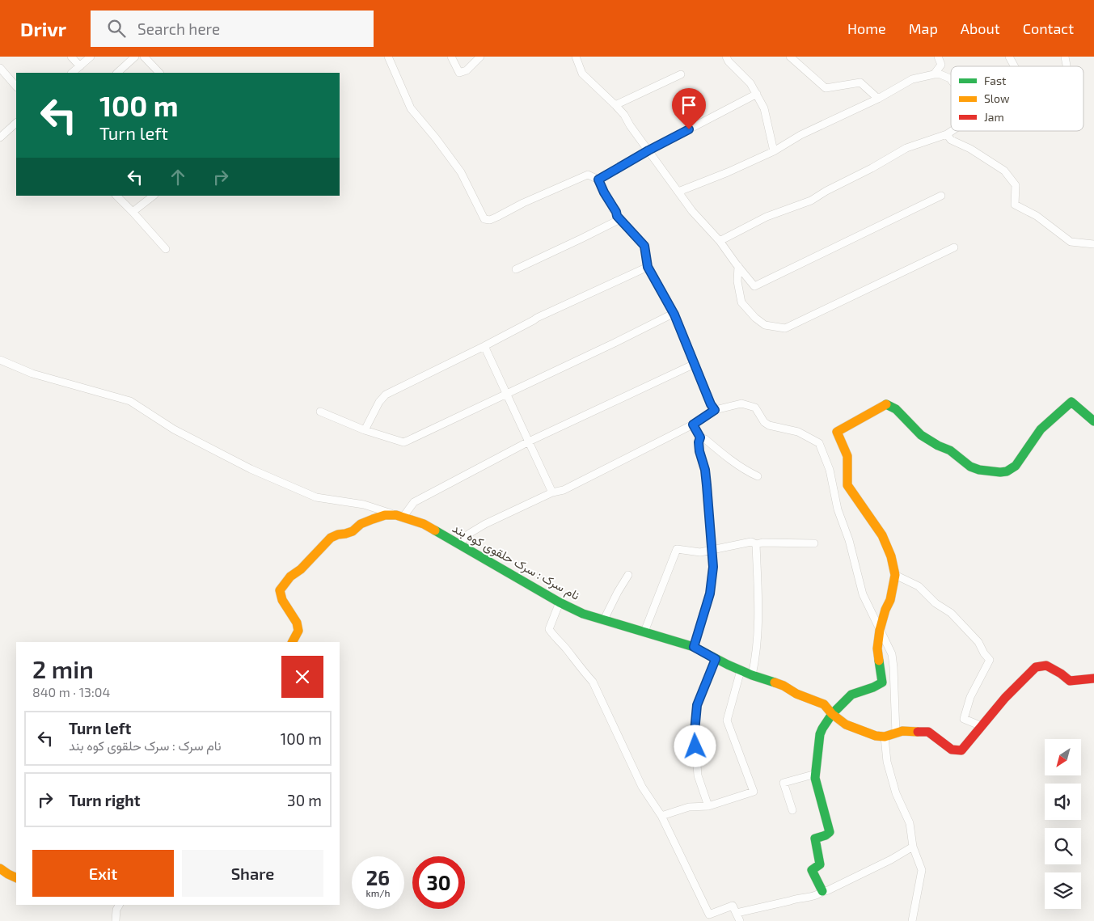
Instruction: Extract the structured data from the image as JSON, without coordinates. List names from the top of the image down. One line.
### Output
{"streets":{"street":["نام سرک : سرک حلقوی کوه بند"]},"legend":["Fast","Slow","Jam"],"north":"bottom left","page":{"header":"Drivr","search":"Search here","nav":["Home","Map","About","Contact"],"turn":["100 m","Turn left"],"heading":["2 min","840 m · 13:04"],"list":[{"name":"Turn left","note":"نام سرک : سرک حلقوی کوه بند","value":"100 m"},{"name":"Turn right","value":"30 m"}],"buttons":["Exit","Share"],"speed":"26 km/h","limit":"30"}}
